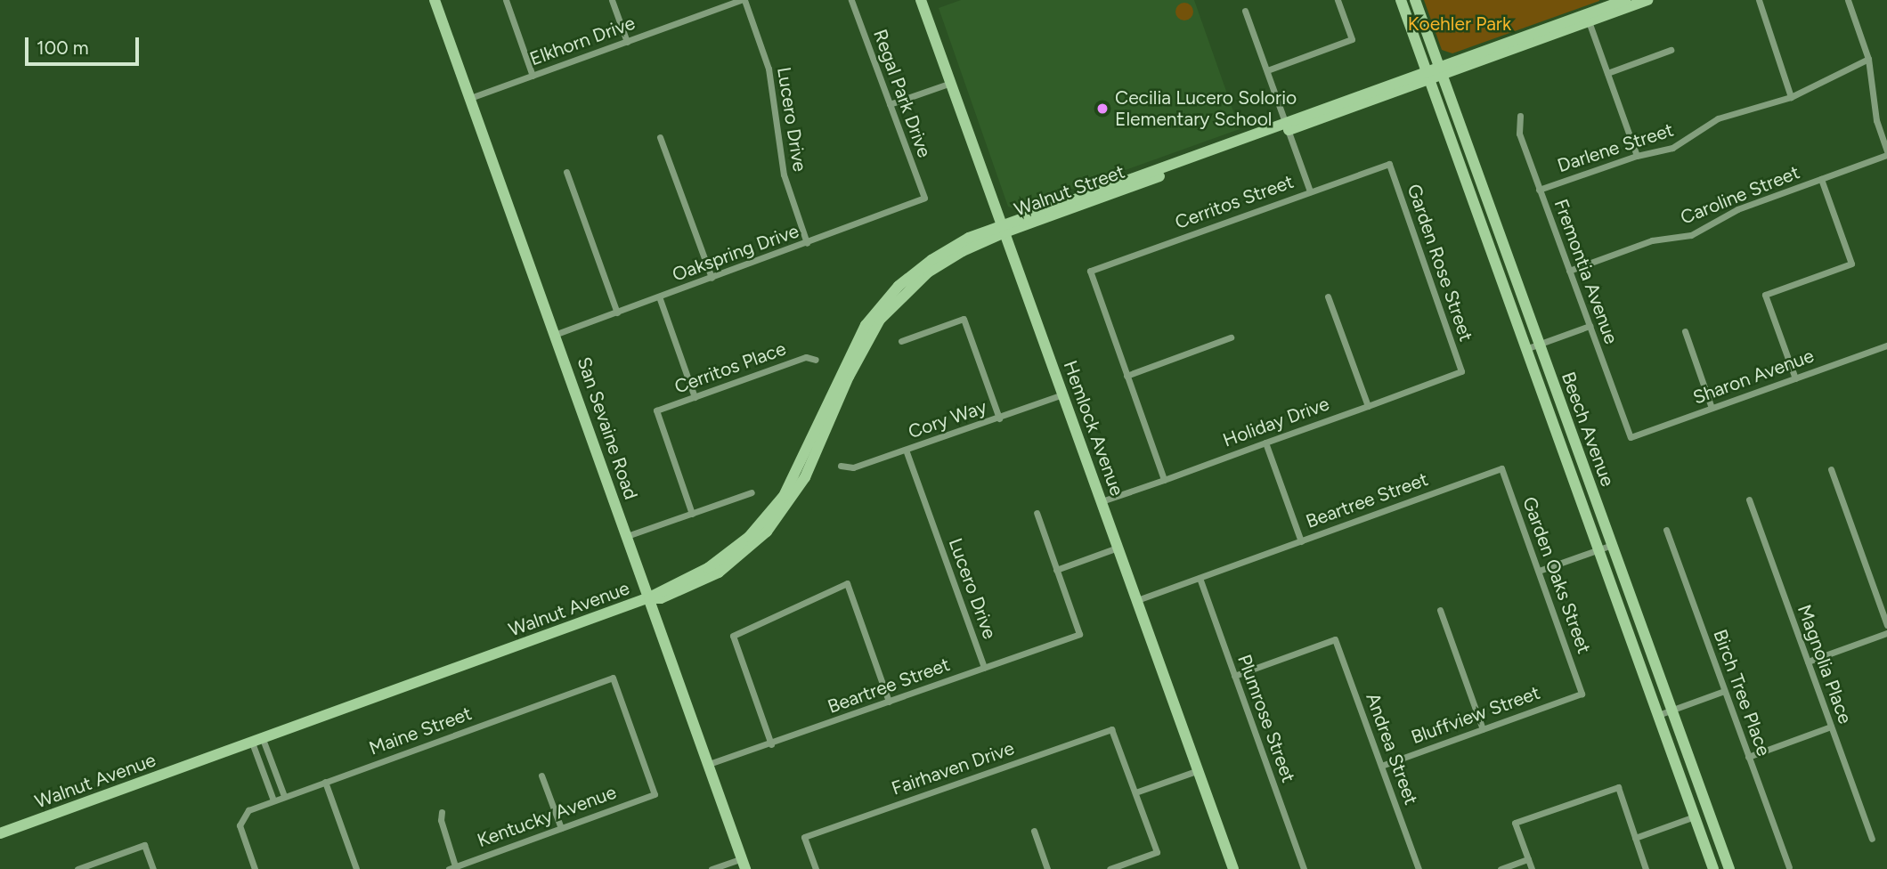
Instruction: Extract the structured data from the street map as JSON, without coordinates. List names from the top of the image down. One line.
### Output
{"streets":{"street":["Elkhorn Drive","Regal Park Drive","Lucero Drive","Darlene Street","Walnut Street","Caroline Street","Cerritos Street","Oakspring Drive","Garden Rose Street","Fremontia Avenue","Cerritos Place","Sharon Avenue","Cory Way","Holiday Drive","San Sevaine Road","Hemlock Avenue","Beech Avenue","Beartree Street","Garden Oaks Street","Walnut Avenue","Magnolia Place","Birch Tree Place","Bluffview Street","Plumrose Street","Maine Street","Andrea Street","Fairhaven Drive","Kentucky Avenue"]},"crossings":[["Elkhorn Drive","Lucero Drive"],["Elkhorn Drive","San Sevaine Road"],["Regal Park Drive","Oakspring Drive"],["Lucero Drive","Oakspring Drive"],["Lucero Drive","Cory Way"],["Lucero Drive","Beartree Street"],["Darlene Street","Fremontia Avenue"],["Walnut Street","Hemlock Avenue"],["Walnut Street","Beech Avenue"],["Walnut Street","Walnut Avenue"],["Caroline Street","Fremontia Avenue"],["Cerritos Street","Garden Rose Street"],["Oakspring Drive","San Sevaine Road"],["Garden Rose Street","Holiday Drive"],["Fremontia Avenue","Sharon Avenue"],["Cory Way","Hemlock Avenue"],["Holiday Drive","Hemlock Avenue"],["San Sevaine Road","Beartree Street"],["San Sevaine Road","Walnut Avenue"],["Hemlock Avenue","Beartree Street"],["Hemlock Avenue","Walnut Avenue"],["Beartree Street","Garden Oaks Street"],["Beartree Street","Plumrose Street"],["Garden Oaks Street","Bluffview Street"],["Bluffview Street","Andrea Street"],["Plumrose Street","Andrea Street"],["Maine Street","Kentucky Avenue"]],"parks":["Koehler Park"],"places":["Cecilia Lucero Solorio Elementary School"],"scale_bar":"100 m"}
